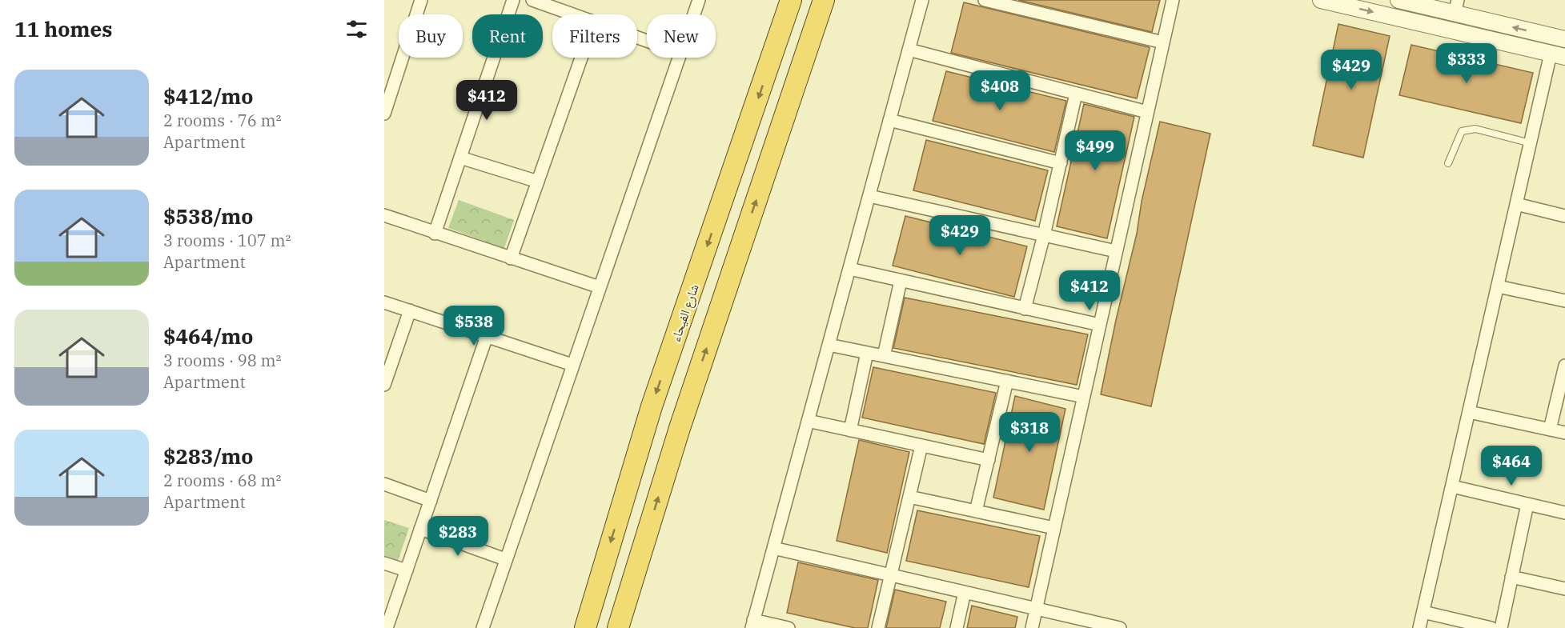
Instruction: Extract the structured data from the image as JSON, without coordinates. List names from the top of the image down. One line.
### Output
{"streets":{"highway":["شارع الفيحاء"]},"page":{"heading":"11 homes","chip":["Buy","Rent","Filters","New"],"price":["$333","$429","$408","$412","$499","$429","$412","$538","$318","$464","$283"],"list":[{"name":"$412/mo","note":"2 rooms · 76 m² · Apartment"},{"name":"$538/mo","note":"3 rooms · 107 m² · Apartment"},{"name":"$464/mo","note":"3 rooms · 98 m² · Apartment"},{"name":"$283/mo","note":"2 rooms · 68 m² · Apartment"}]}}
